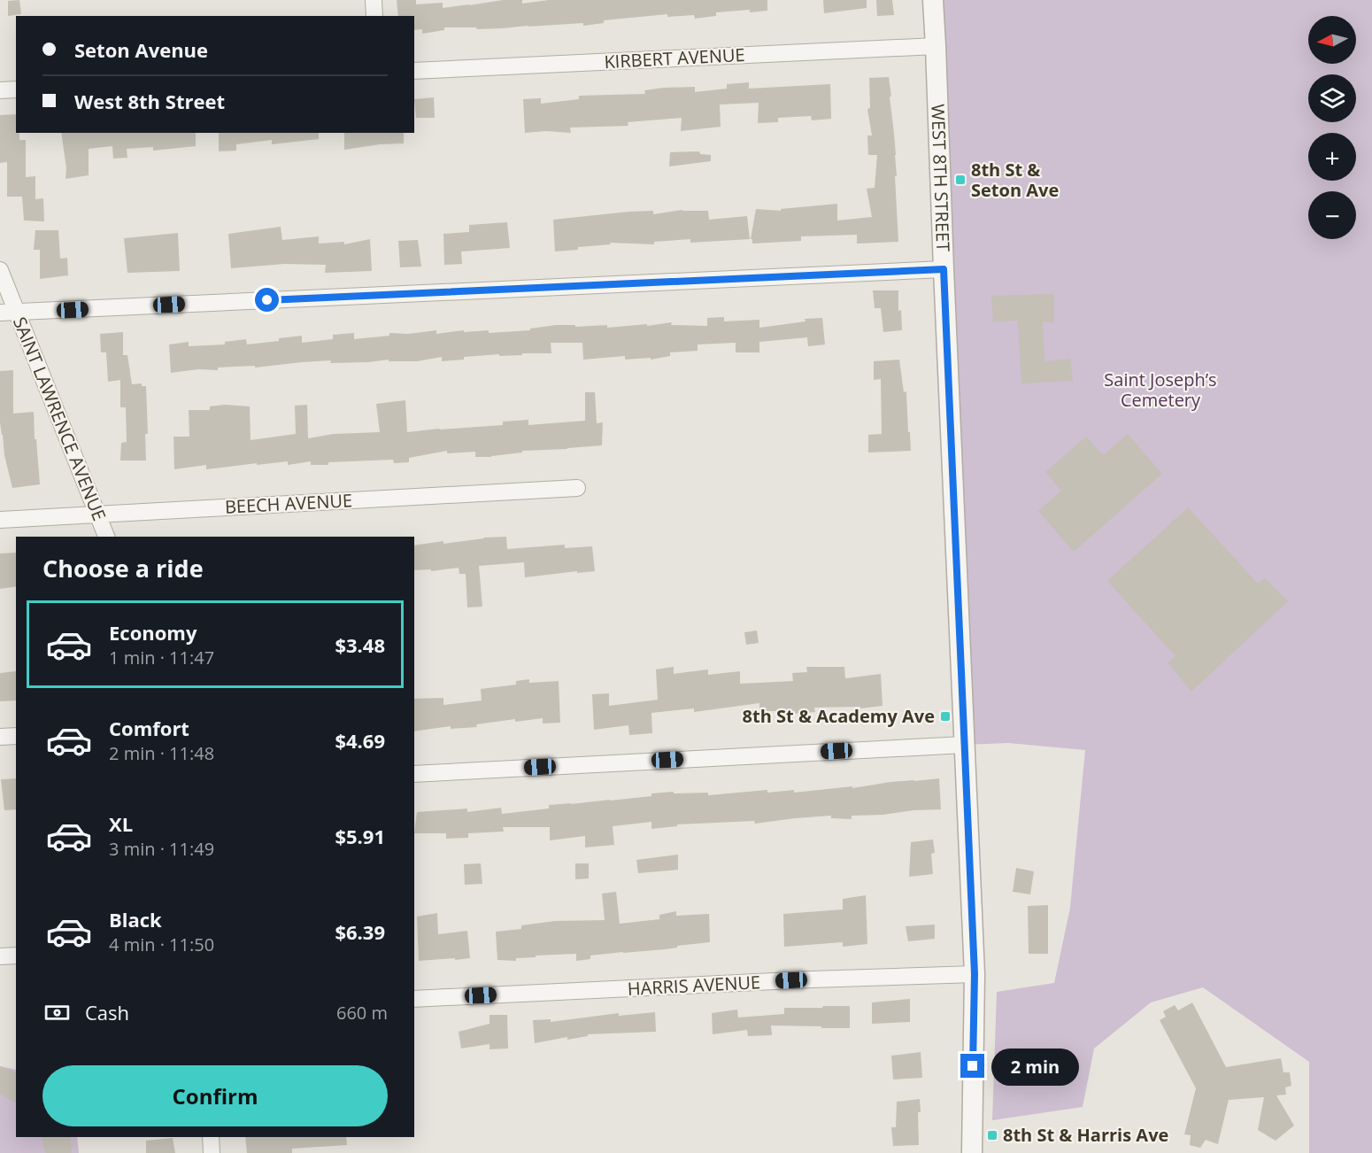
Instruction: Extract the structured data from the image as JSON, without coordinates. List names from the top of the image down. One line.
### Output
{"streets":{"street":["KIRBERT AVENUE","WEST 8TH STREET","SAINT LAWRENCE AVENUE","BEECH AVENUE","HARRIS AVENUE"]},"crossings":[["KIRBERT AVENUE","WEST 8TH STREET"],["WEST 8TH STREET","HARRIS AVENUE"],["SAINT LAWRENCE AVENUE","BEECH AVENUE"]],"parks":["Saint Joseph’s Cemetery"],"places":{"transit":["8th St & Seton Ave","8th St & Academy Ave","8th St & Harris Ave"]},"north":"left","page":{"map_buttons":["+","−"],"banner":["Seton Avenue","West 8th Street"],"heading":"Choose a ride","list":[{"name":"Economy","note":"1 min · 11:47","value":"$3.48"},{"name":"Comfort","note":"2 min · 11:48","value":"$4.69"},{"name":"XL","note":"3 min · 11:49","value":"$5.91"},{"name":"Black","note":"4 min · 11:50","value":"$6.39"}],"pay":["Cash","660 m"],"bubble":"2 min","buttons":"Confirm"}}
